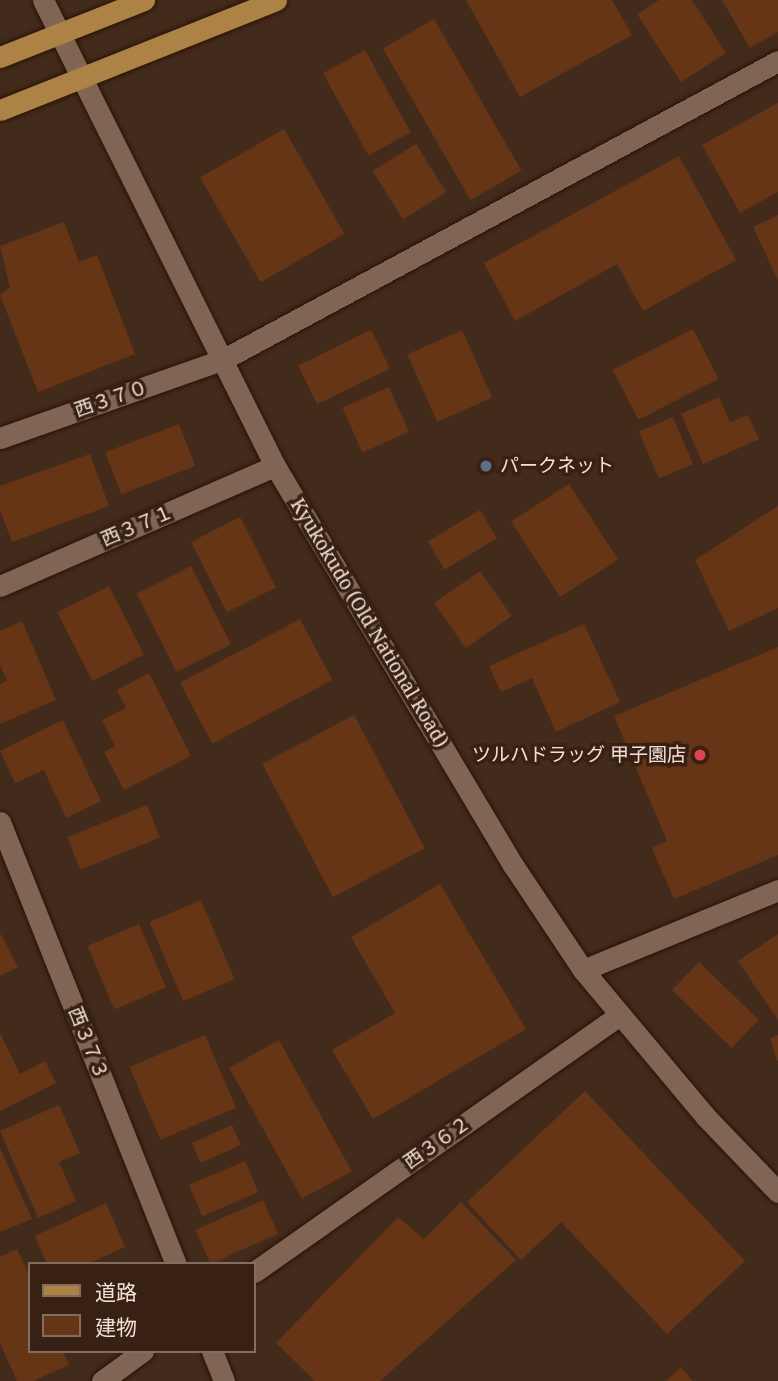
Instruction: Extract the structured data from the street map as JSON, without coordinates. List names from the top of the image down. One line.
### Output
{"streets":{"street":["西３７０","西３７１","Kyukokudo (Old National Road)","西３７３","西３６２"]},"crossings":[["西３７０","Kyukokudo (Old National Road)"],["西３７１","Kyukokudo (Old National Road)"],["Kyukokudo (Old National Road)","西３６２"]],"places":["パークネット","ツルハドラッグ 甲子園店"],"legend":["道路","建物"]}
